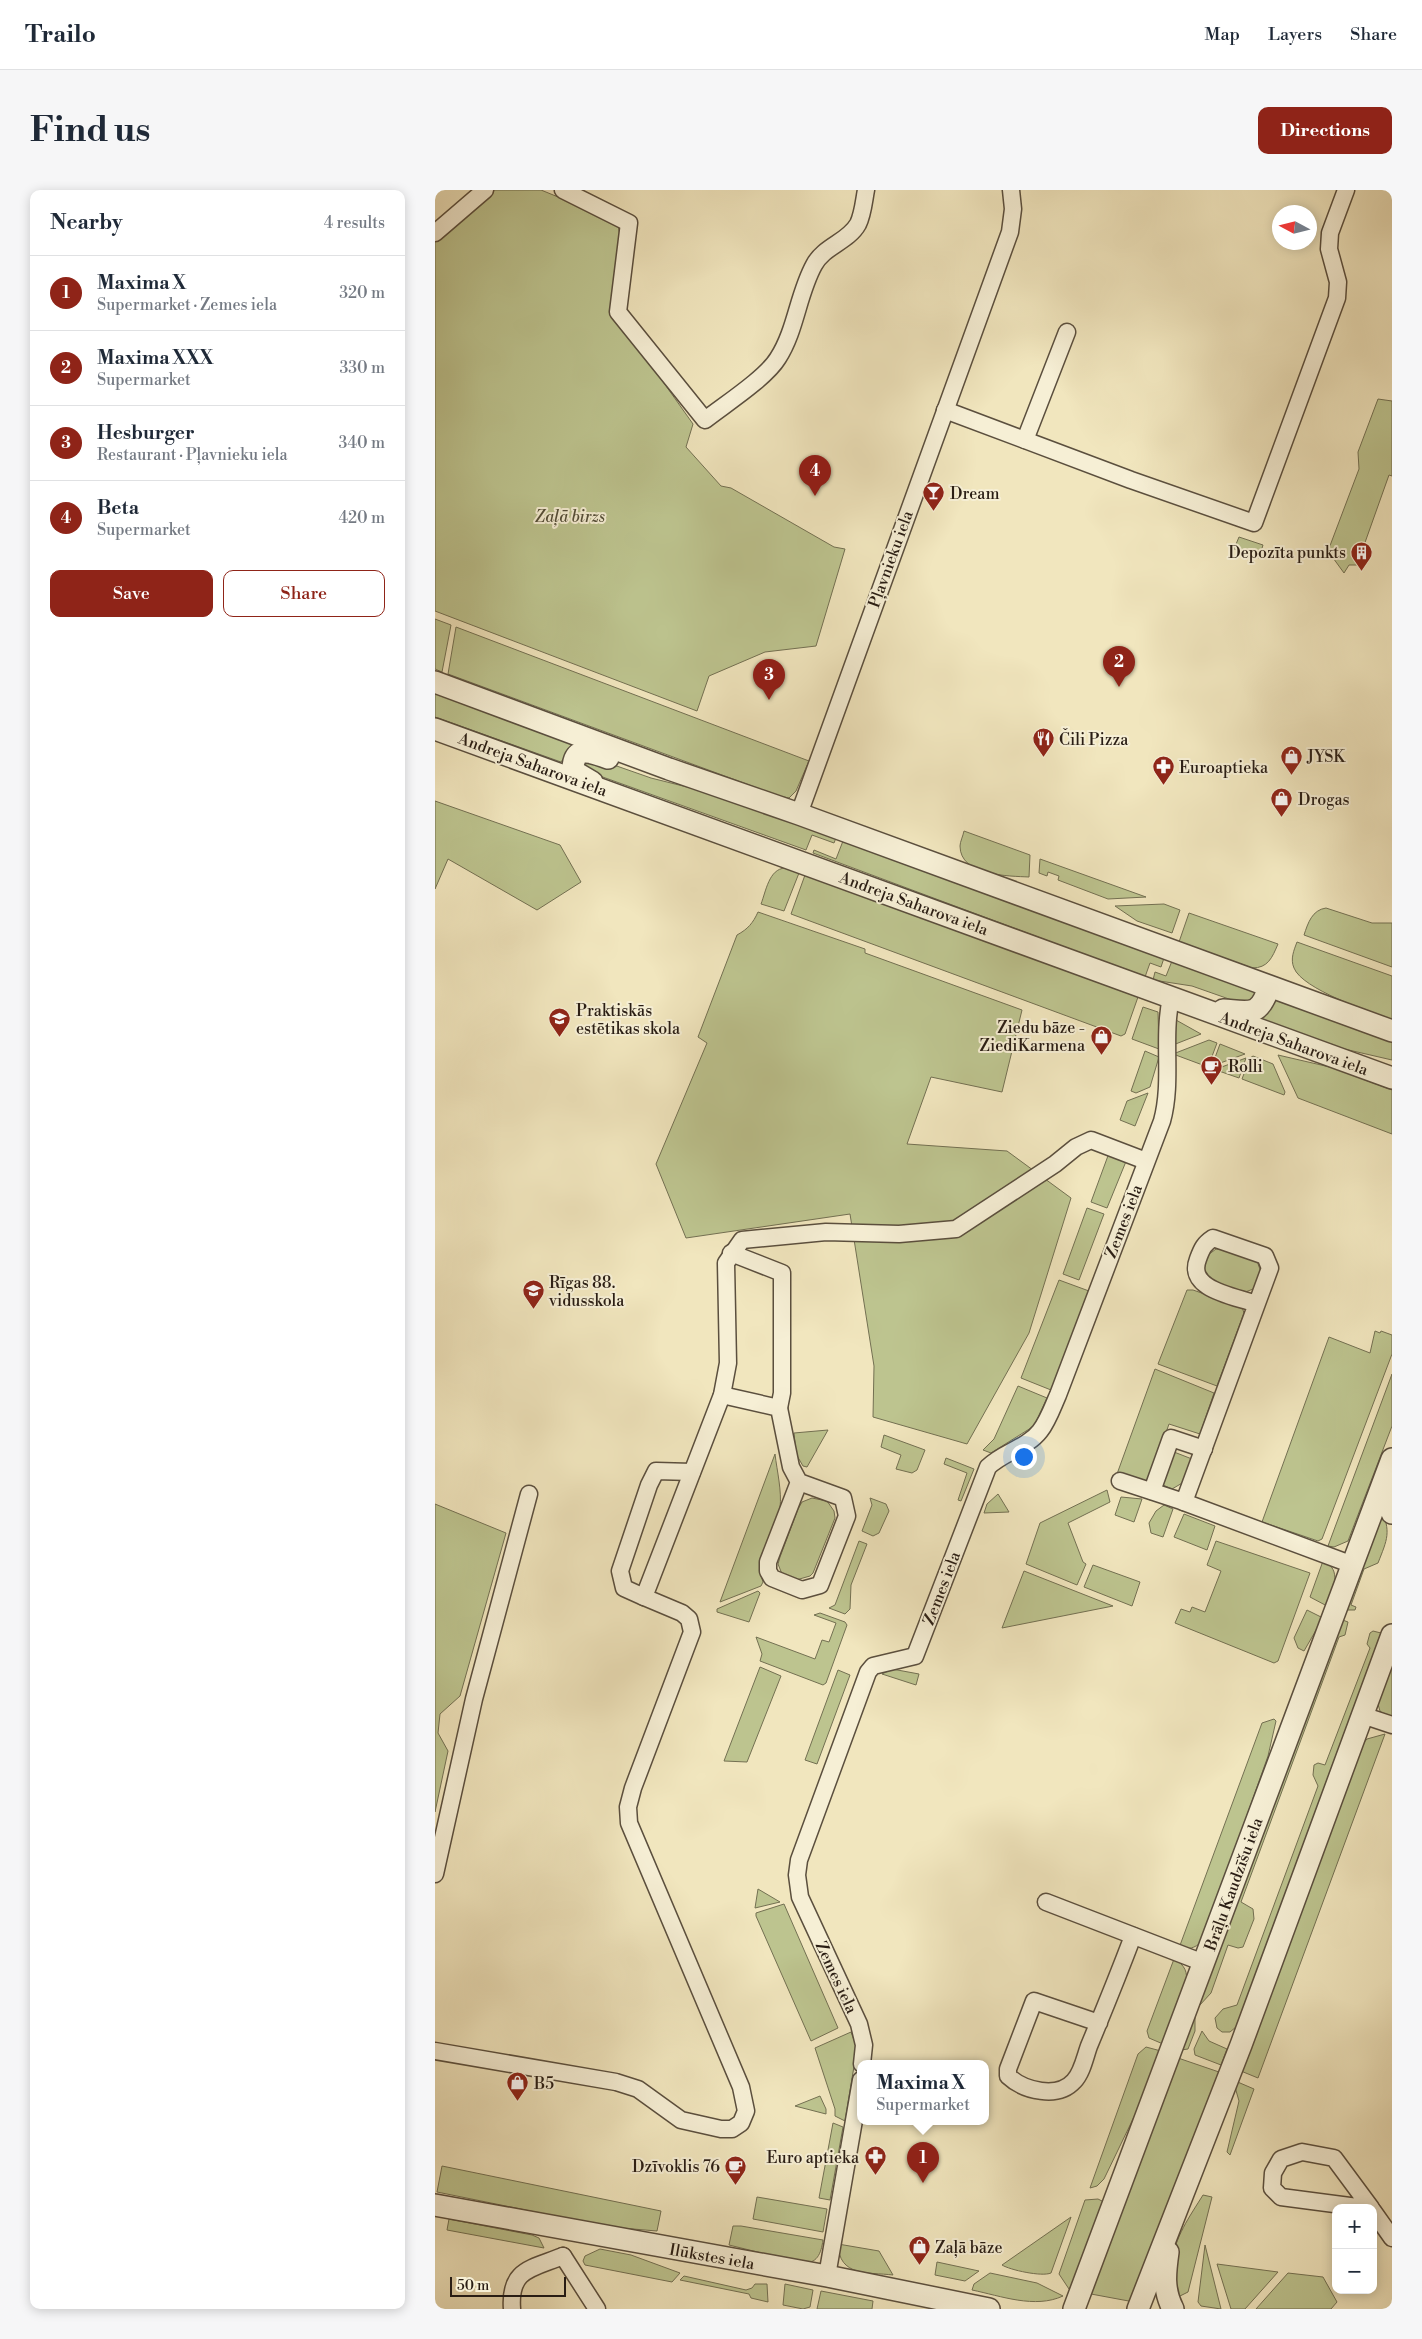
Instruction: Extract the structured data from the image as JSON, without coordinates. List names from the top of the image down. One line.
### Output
{"streets":{"street":["Pļavnieku iela","Andreja Saharova iela","Zemes iela","Brāļu Kaudzīšu iela","Ilūkstes iela"]},"crossings":[["Andreja Saharova iela","Zemes iela"]],"parks":["Zaļā birzs"],"places":{"bar":["Dream"],"building":["Depozīta punkts"],"restaurant":["Čili Pizza"],"shop":["JYSK","Drogas","Ziedu bāze - ZiediKarmena","B5","Zaļā bāze"],"pharmacy":["Euroaptieka","Euro aptieka"],"school or university":["Praktiskās estētikas skola","Rīgas 88. vidusskola"],"cafe":["Rolli","Dzīvoklis 76"]},"scale_bar":"50 m","north":"left","page":{"header":"Trailo","nav":["Map","Layers","Share"],"buttons":["Directions",["Save","Share"]],"title":"Find us","heading":["Nearby","4 results"],"list":[{"mark":"1","name":"Maxima X","note":"Supermarket · Zemes iela","value":"320 m"},{"mark":"2","name":"Maxima XXX","note":"Supermarket","value":"330 m"},{"mark":"3","name":"Hesburger","note":"Restaurant · Pļavnieku iela","value":"340 m"},{"mark":"4","name":"Beta","note":"Supermarket","value":"420 m"}],"pins":["4","2","3","1"],"popup":["Maxima X","Supermarket"],"map_buttons":["+","−"],"scale":"50 m"}}
